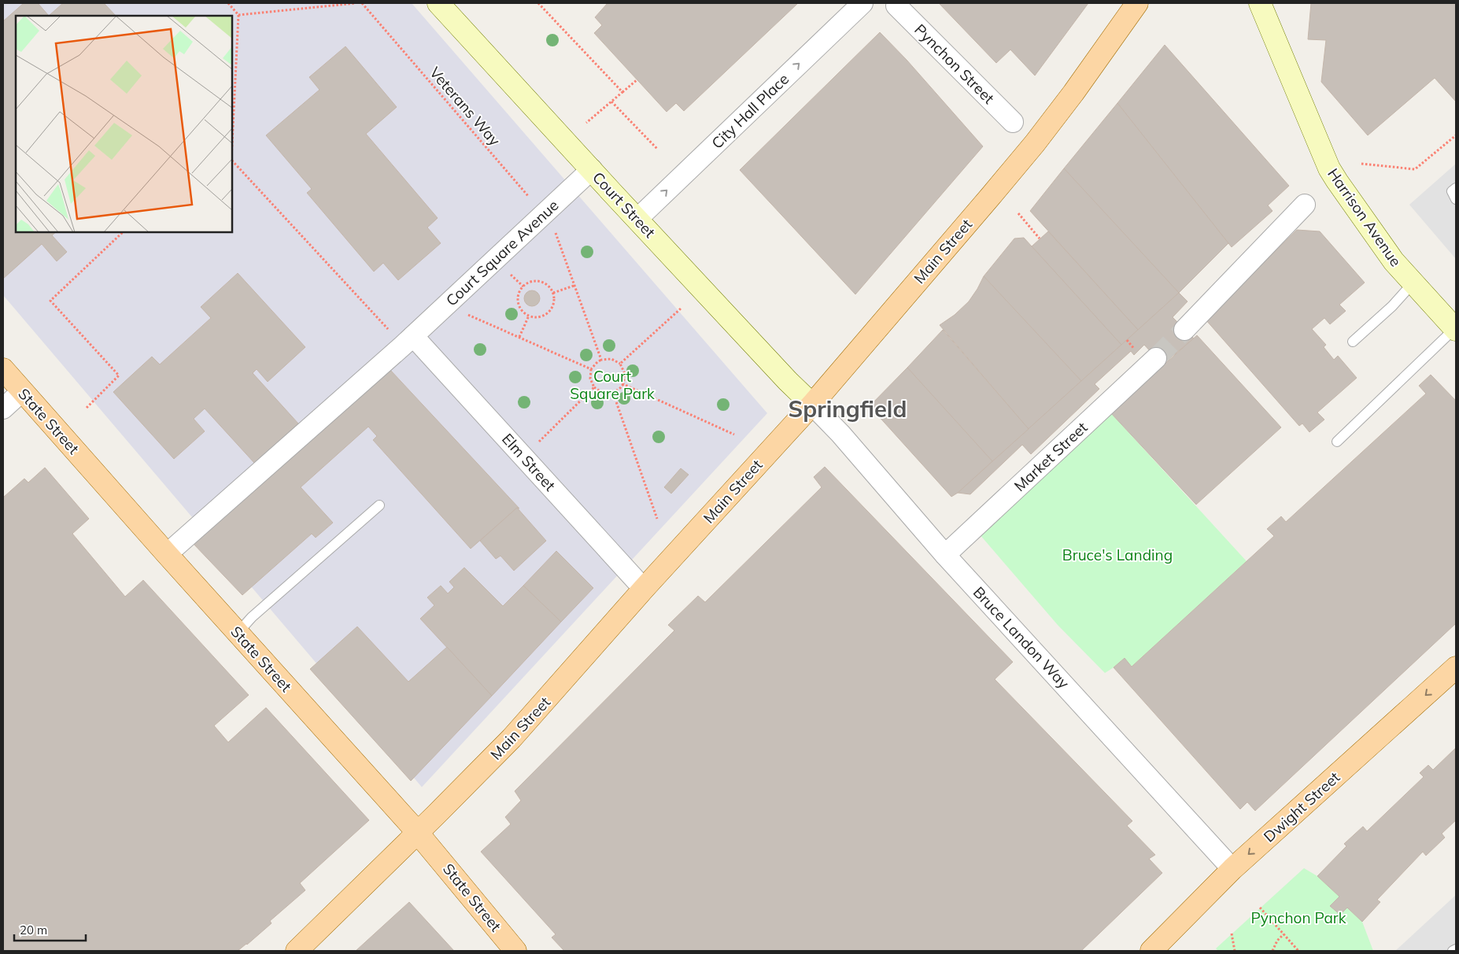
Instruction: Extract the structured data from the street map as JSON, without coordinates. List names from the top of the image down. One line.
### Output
{"streets":{"main road":["Court Street","Harrison Avenue","Main Street","State Street","Dwight Street"],"street":["Pynchon Street","City Hall Place","Court Square Avenue","Market Street","Elm Street","Bruce Landon Way"],"path":["Veterans Way"]},"crossings":[["Veterans Way","Court Square Avenue"],["City Hall Place","Court Street"],["Court Street","Main Street"],["Court Street","Court Square Avenue"],["Court Street","Bruce Landon Way"],["Main Street","State Street"],["Main Street","Elm Street"],["Main Street","Bruce Landon Way"],["Court Square Avenue","State Street"],["Court Square Avenue","Elm Street"],["Market Street","Bruce Landon Way"],["Bruce Landon Way","Dwight Street"]],"one_way":["City Hall Place","Dwight Street"],"districts":["Springfield"],"parks":["Court Square Park","Bruce's Landing","Pynchon Park"],"scale_bar":"20 m"}
